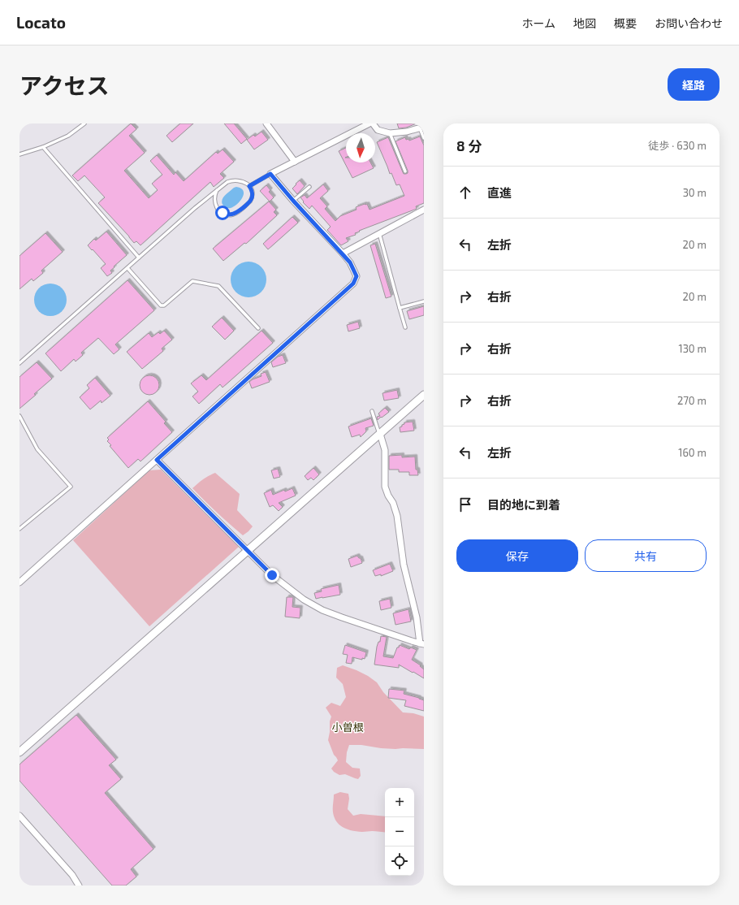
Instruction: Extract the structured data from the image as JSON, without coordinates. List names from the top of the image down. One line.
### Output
{"districts":["小曽根"],"north":"bottom","page":{"header":"Locato","nav":["ホーム","地図","概要","お問い合わせ"],"title":"アクセス","buttons":["経路",["保存","共有"]],"heading":["8 分","徒歩 · 630 m"],"list":[["直進","30 m"],["左折","20 m"],["右折","20 m"],["右折","130 m"],["右折","270 m"],["左折","160 m"],"目的地に到着"],"map_buttons":["+","−"]}}
